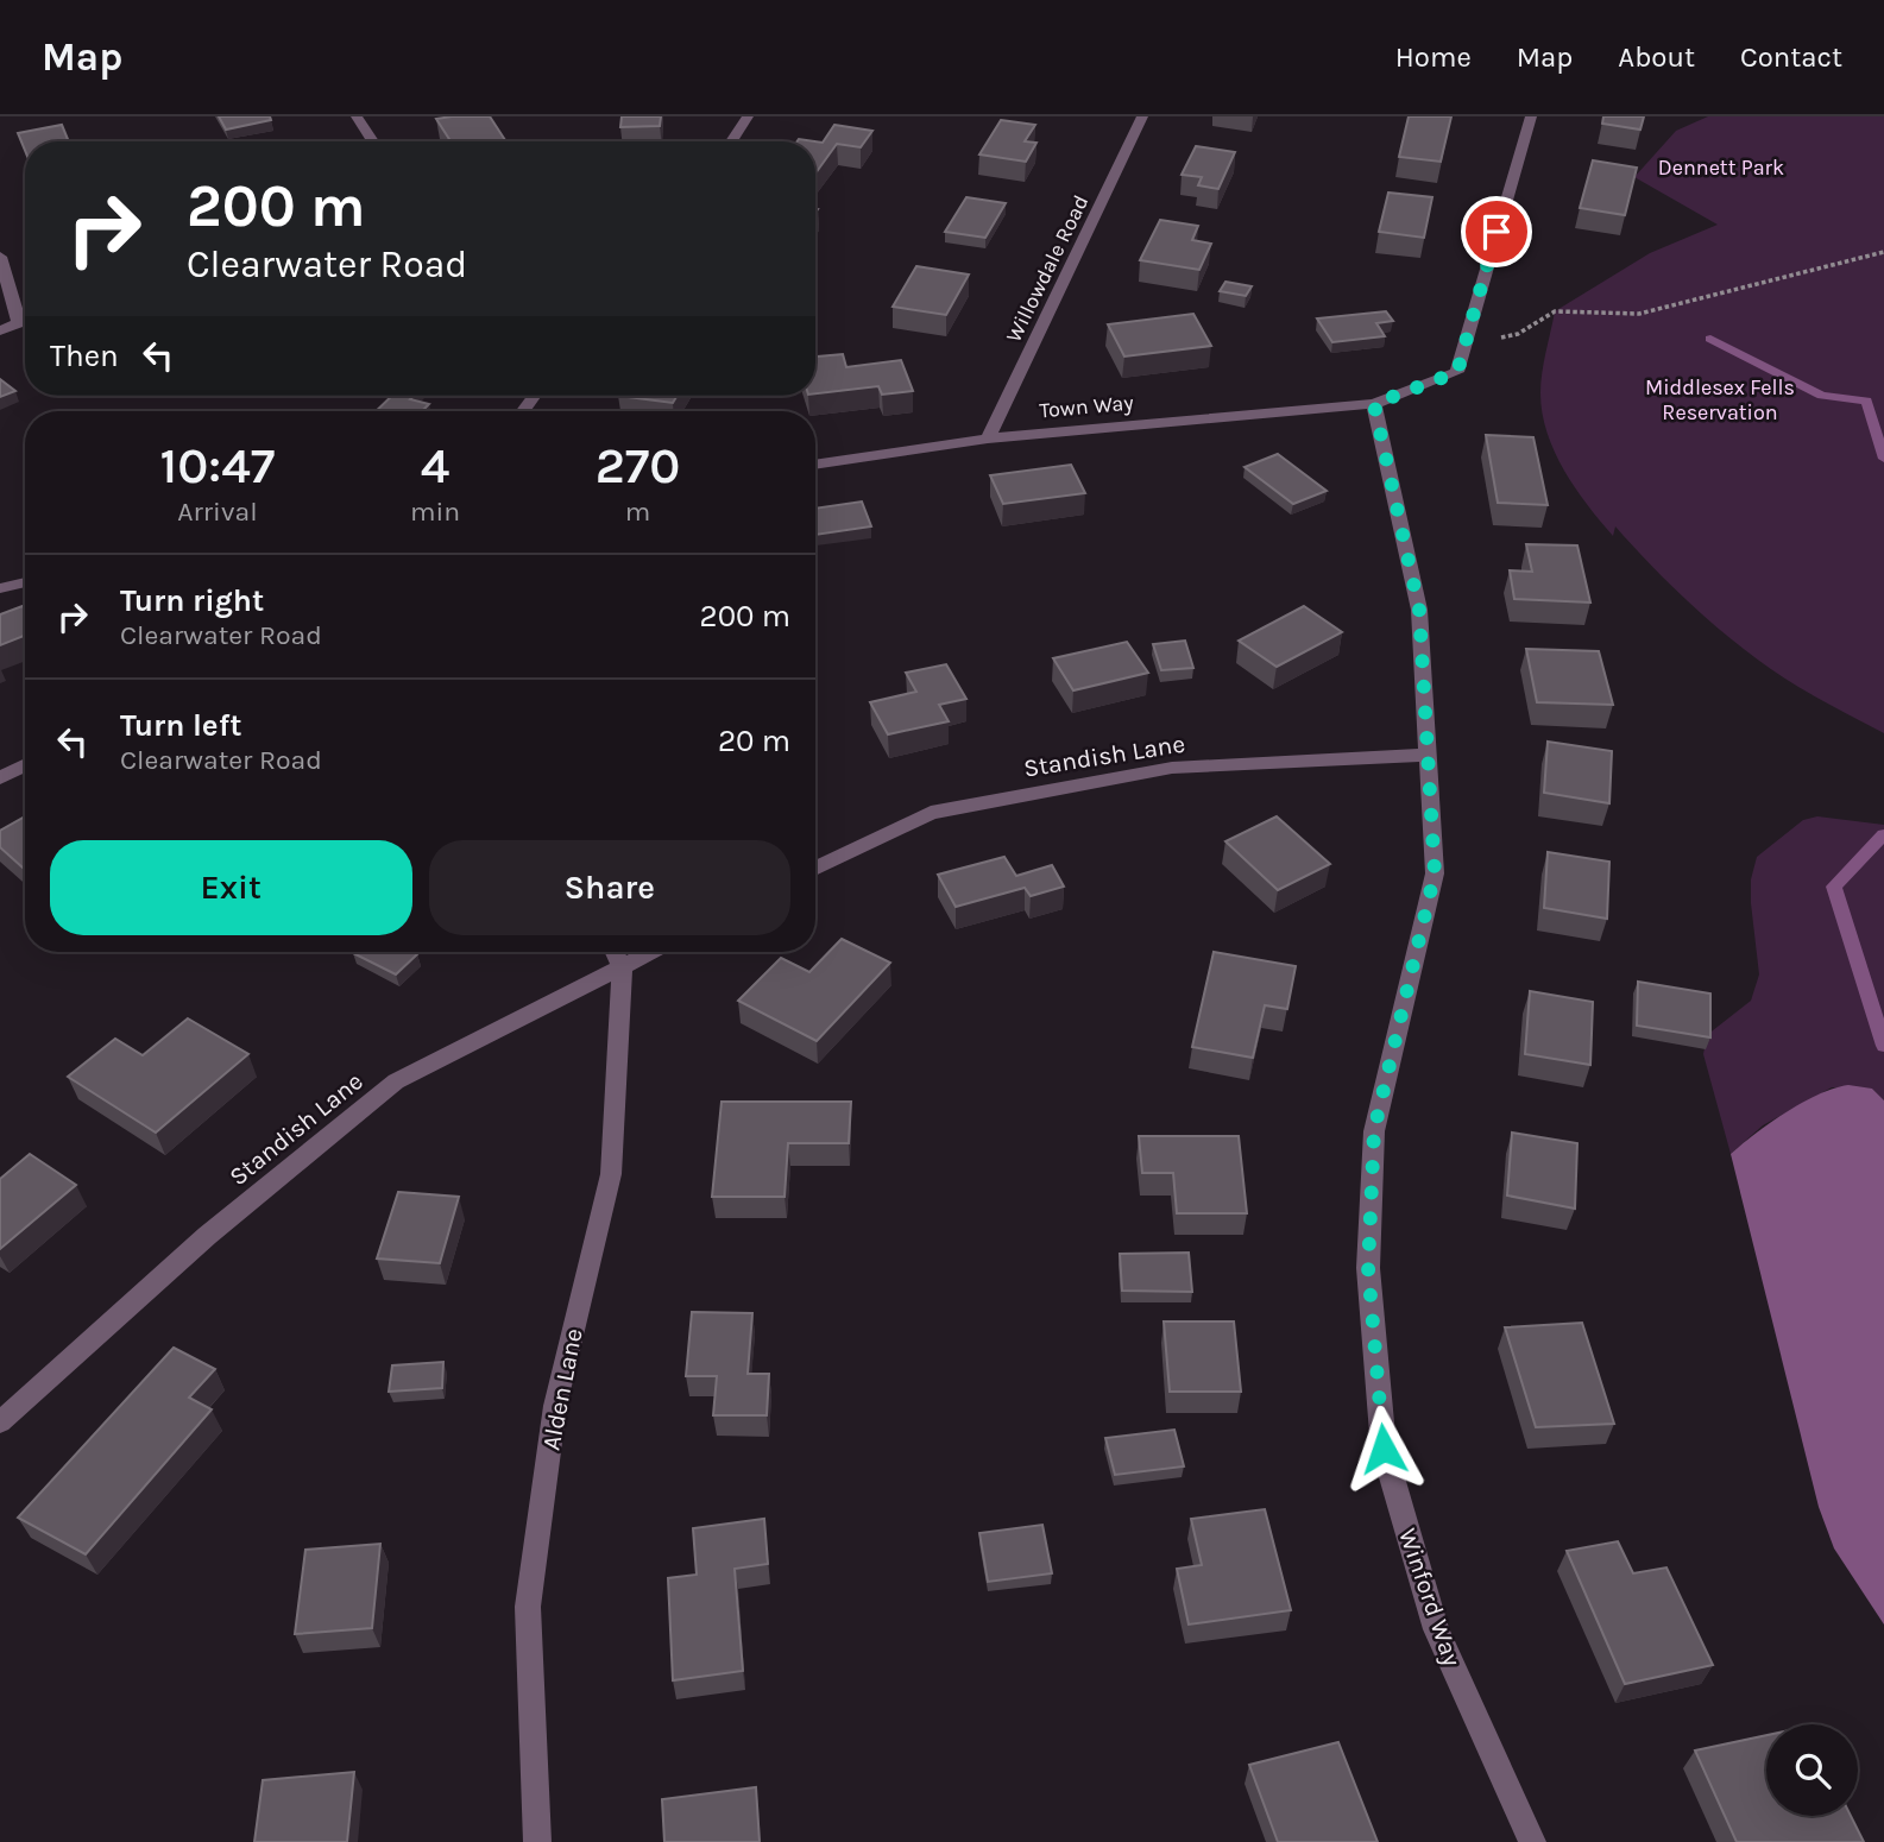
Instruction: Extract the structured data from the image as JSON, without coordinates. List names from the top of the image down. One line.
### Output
{"streets":{"street":["Willowdale Road","Town Way","Standish Lane","Alden Lane","Winford Way"]},"crossings":[["Willowdale Road","Town Way"],["Town Way","Winford Way"],["Standish Lane","Alden Lane"],["Standish Lane","Winford Way"]],"parks":["Dennett Park","Middlesex Fells Reservation"],"page":{"header":"Map","nav":["Home","Map","About","Contact"],"turn":["200 m","Clearwater Road"],"then":"Then","eta":["10:47","Arrival","4","min","270","m"],"list":[{"name":"Turn right","note":"Clearwater Road","value":"200 m"},{"name":"Turn left","note":"Clearwater Road","value":"20 m"}],"buttons":["Exit","Share"]}}
